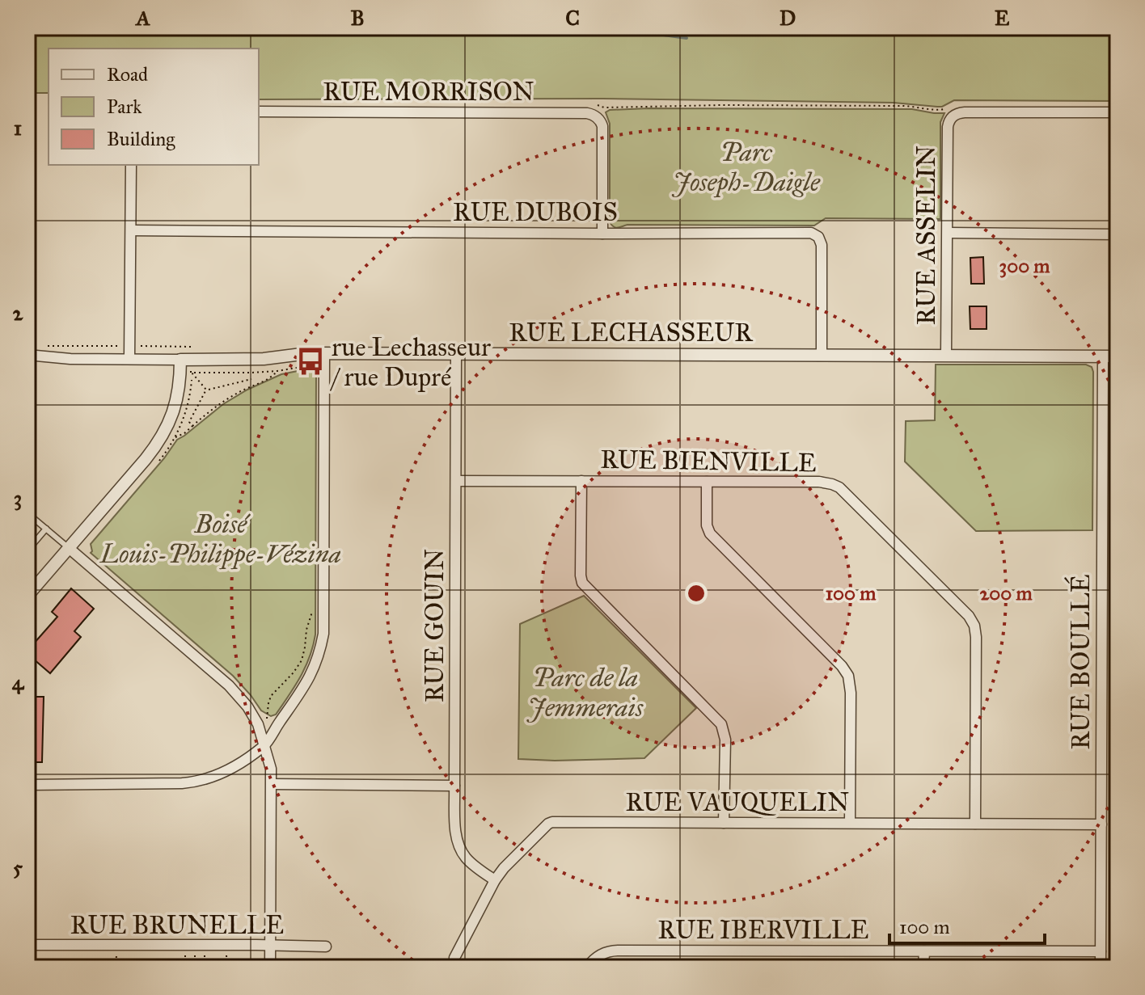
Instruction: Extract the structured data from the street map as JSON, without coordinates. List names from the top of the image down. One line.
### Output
{"streets":{"street":["RUE MORRISON","RUE DUBOIS","RUE ASSELIN","RUE LECHASSEUR","RUE BIENVILLE","RUE GOUIN","RUE BOULLÉ","RUE VAUQUELIN","RUE BRUNELLE","RUE IBERVILLE"]},"crossings":[["RUE MORRISON","RUE DUBOIS"],["RUE DUBOIS","RUE LECHASSEUR"],["RUE ASSELIN","RUE LECHASSEUR"],["RUE LECHASSEUR","RUE GOUIN"],["RUE LECHASSEUR","RUE BOULLÉ"],["RUE BIENVILLE","RUE GOUIN"],["RUE BIENVILLE","RUE VAUQUELIN"],["RUE GOUIN","RUE VAUQUELIN"],["RUE BOULLÉ","RUE VAUQUELIN"],["RUE BOULLÉ","RUE IBERVILLE"]],"parks":["Parc Joseph-Daigle","Boisé Louis-Philippe-Vézina","Parc de la Jemmerais"],"places":{"bus stop":["rue Lechasseur / rue Dupré"]},"legend":["Road","Park","Building"],"scale_bar":"100 m","grid":{"columns":["A","B","C","D","E"],"rows":["1","2","3","4","5"]},"rings":["300 m","100 m","200 m"]}
